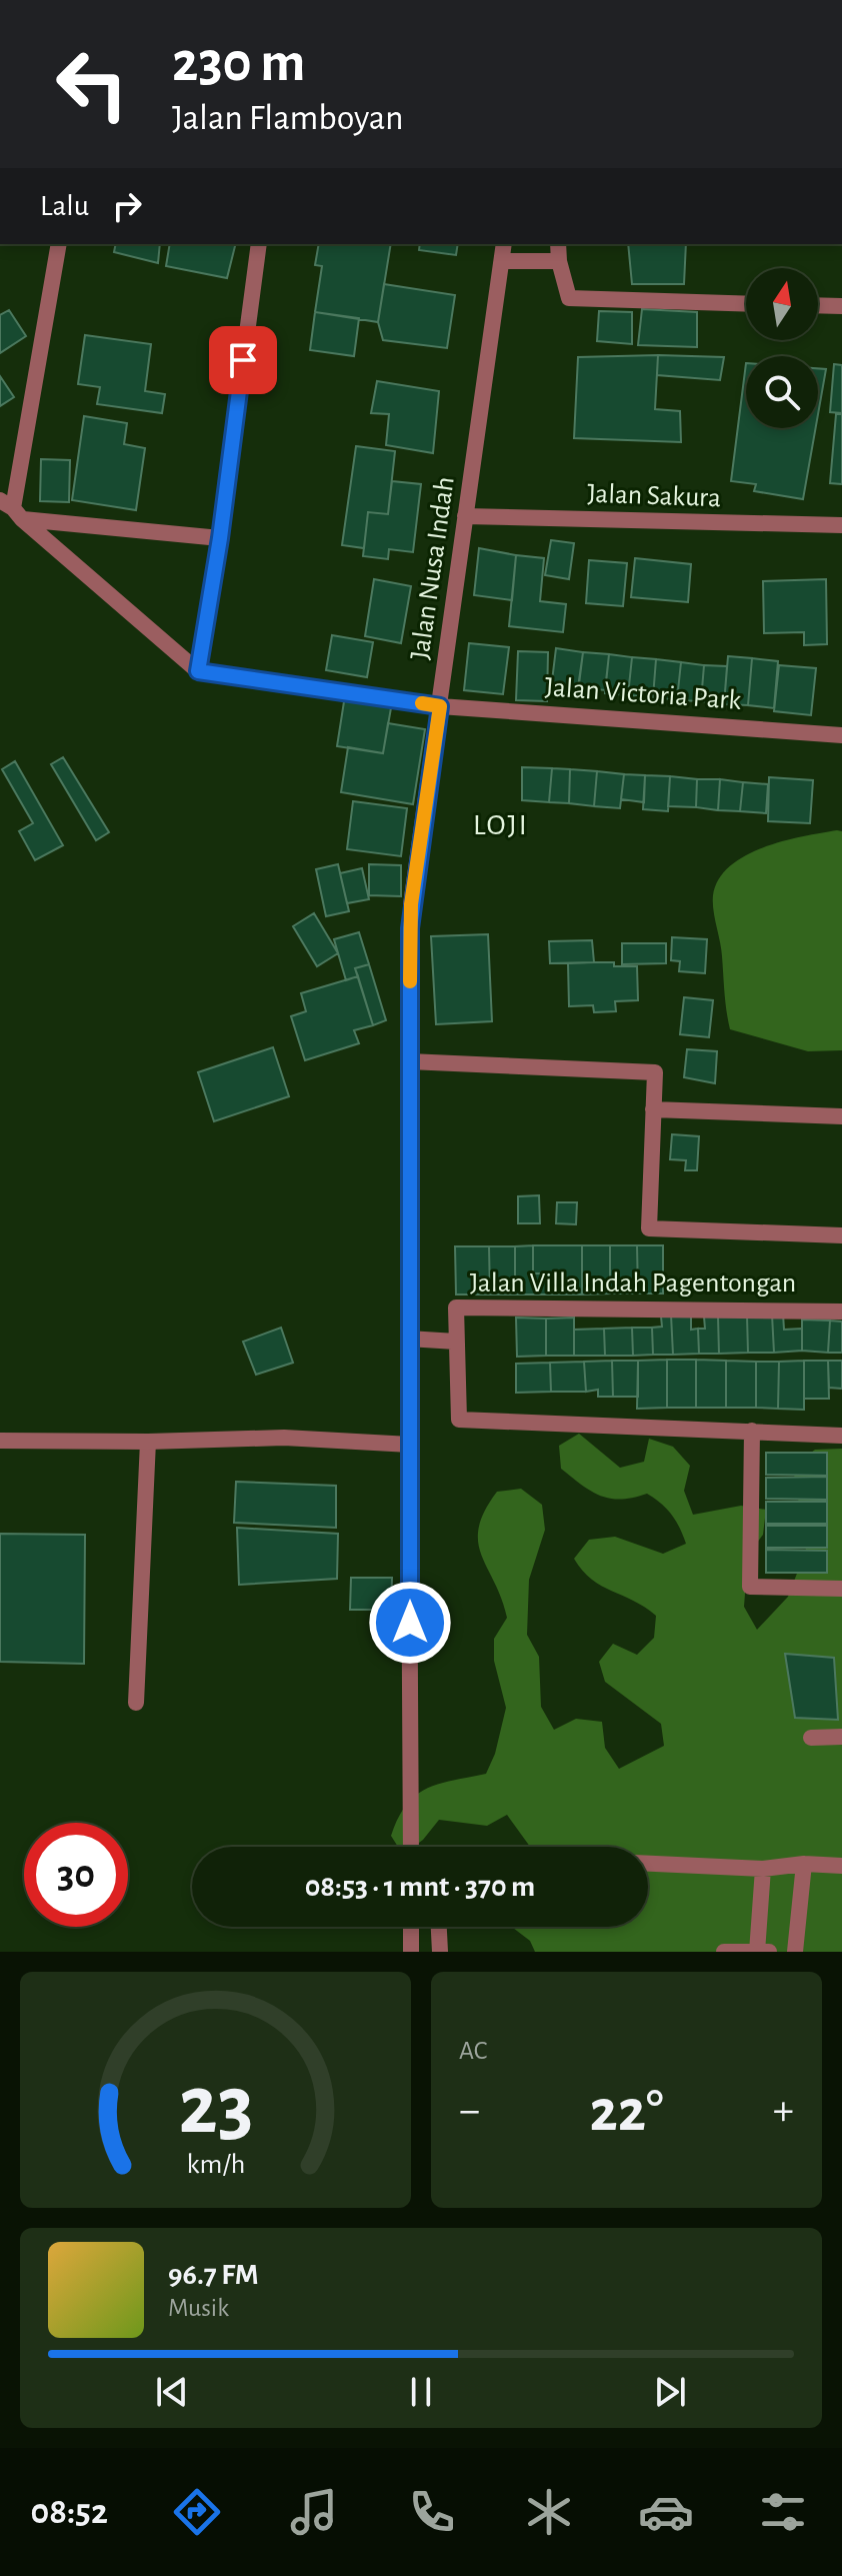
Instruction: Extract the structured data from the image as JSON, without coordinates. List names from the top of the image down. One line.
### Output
{"streets":{"street":["Jalan Sakura","Jalan Nusa Indah","Jalan Victoria Park","Jalan Villa Indah Pagentongan"]},"crossings":[["Jalan Sakura","Jalan Nusa Indah"],["Jalan Nusa Indah","Jalan Victoria Park"]],"districts":["LOJI"],"north":"top","page":{"turn":["230 m","Jalan Flamboyan"],"then":"Lalu","limit":"30","trip":"08:53 · 1 mnt · 370 m","tile":"AC","heat":["−","22°","+"],"song":["96.7 FM","Musik"],"tabs":"08:52","gauge":["23","km/h"]}}
